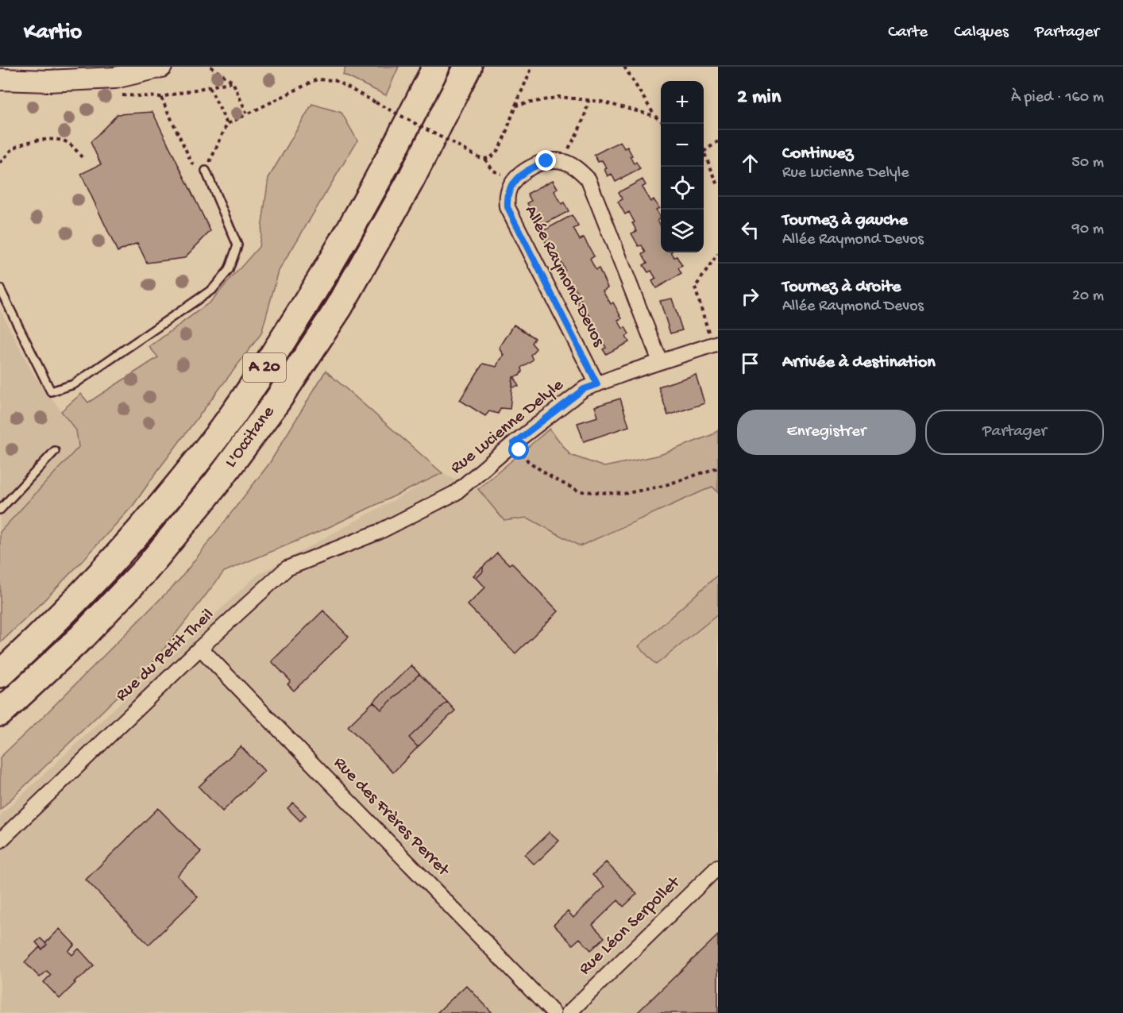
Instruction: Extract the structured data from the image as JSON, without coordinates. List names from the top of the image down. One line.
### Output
{"streets":{"highway":["A 20","L'Occitane"],"street":["Allée Raymond Devos","Rue Lucienne Delyle","Rue du Petit Theil","Rue des Frères Perret","Rue Léon Serpollet"]},"crossings":[["Allée Raymond Devos","Rue Lucienne Delyle"],["Rue Lucienne Delyle","Rue du Petit Theil"],["Rue du Petit Theil","Rue des Frères Perret"]],"page":{"header":"Kartio","nav":["Carte","Calques","Partager"],"heading":["2 min","À pied · 160 m"],"map_buttons":["+","−"],"list":[["Continuez","Rue Lucienne Delyle","50 m"],["Tournez à gauche","Allée Raymond Devos","90 m"],["Tournez à droite","Allée Raymond Devos","20 m"],"Arrivée à destination"],"buttons":["Enregistrer","Partager"]}}
